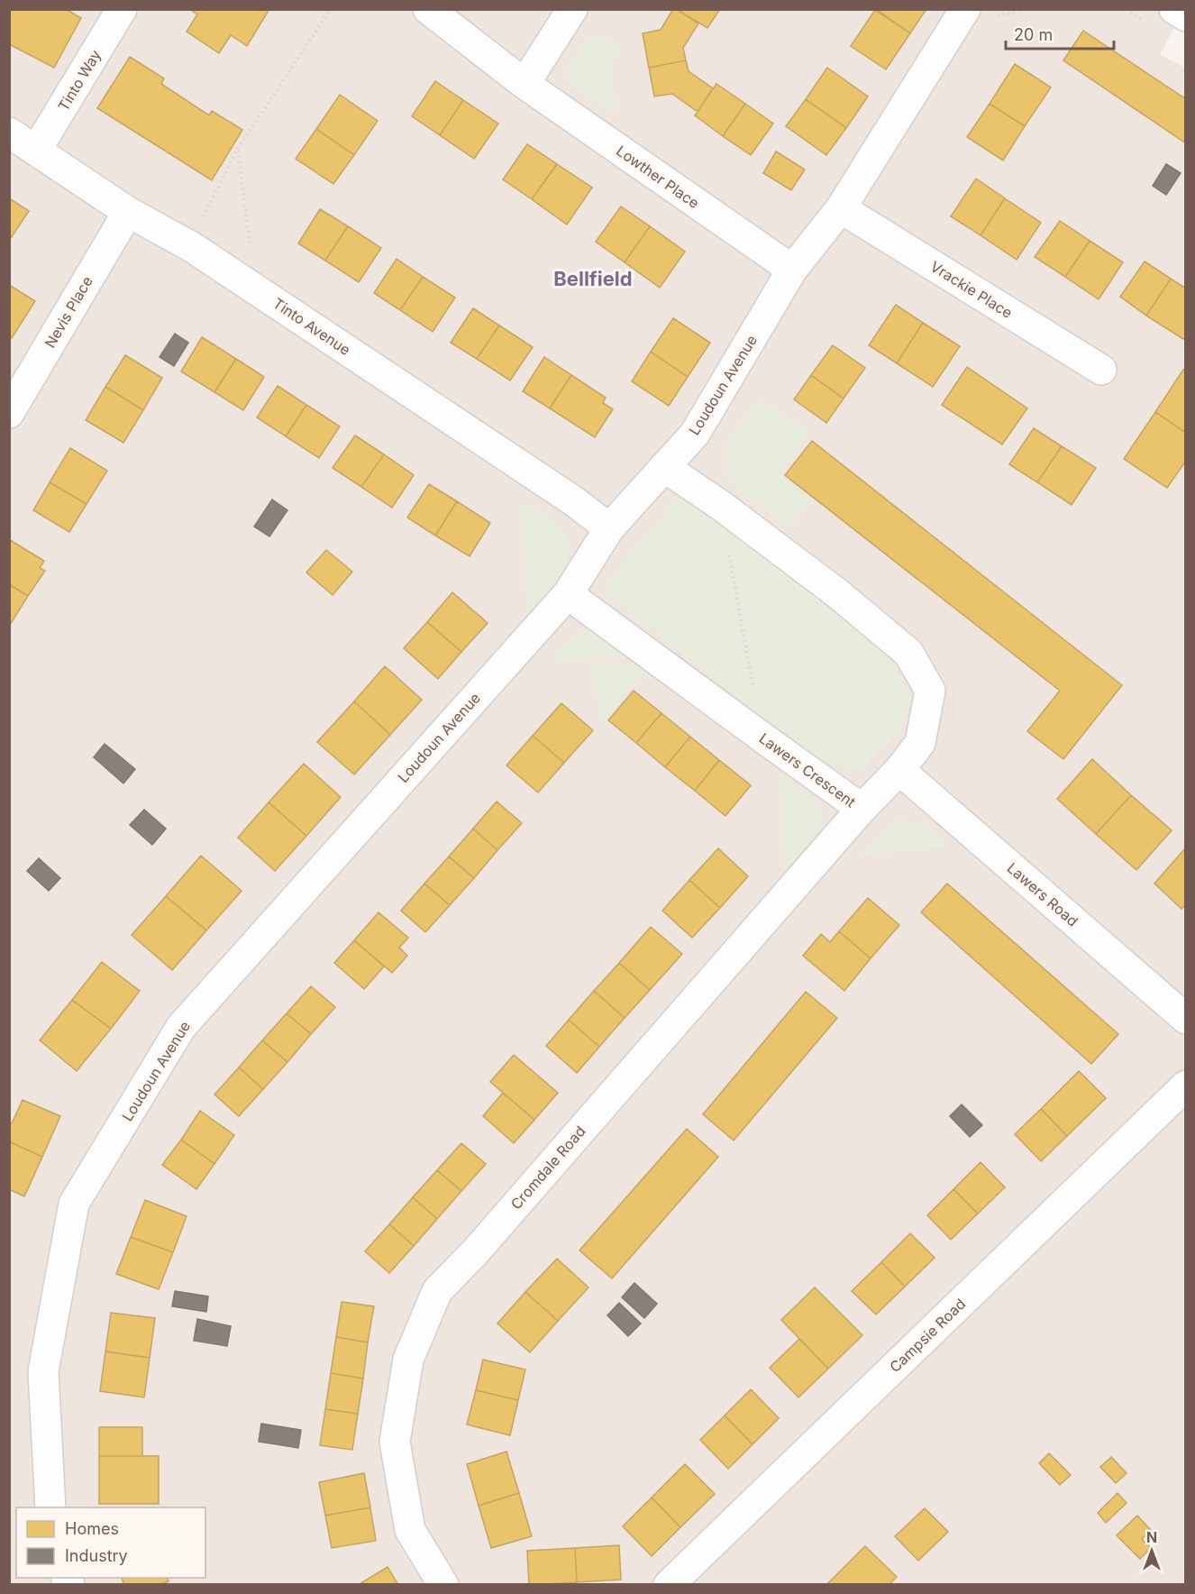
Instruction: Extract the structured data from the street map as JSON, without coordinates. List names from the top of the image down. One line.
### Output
{"streets":{"street":["Tinto Way","Lowther Place","Vrackie Place","Nevis Place","Tinto Avenue","Loudoun Avenue","Lawers Crescent","Lawers Road","Cromdale Road","Campsie Road"]},"crossings":[["Tinto Way","Tinto Avenue"],["Lowther Place","Loudoun Avenue"],["Vrackie Place","Loudoun Avenue"],["Nevis Place","Tinto Avenue"],["Tinto Avenue","Loudoun Avenue"],["Loudoun Avenue","Lawers Crescent"],["Lawers Crescent","Lawers Road"],["Lawers Crescent","Cromdale Road"]],"districts":["Bellfield"],"legend":["Homes","Industry"],"scale_bar":"20 m","north":"top"}
